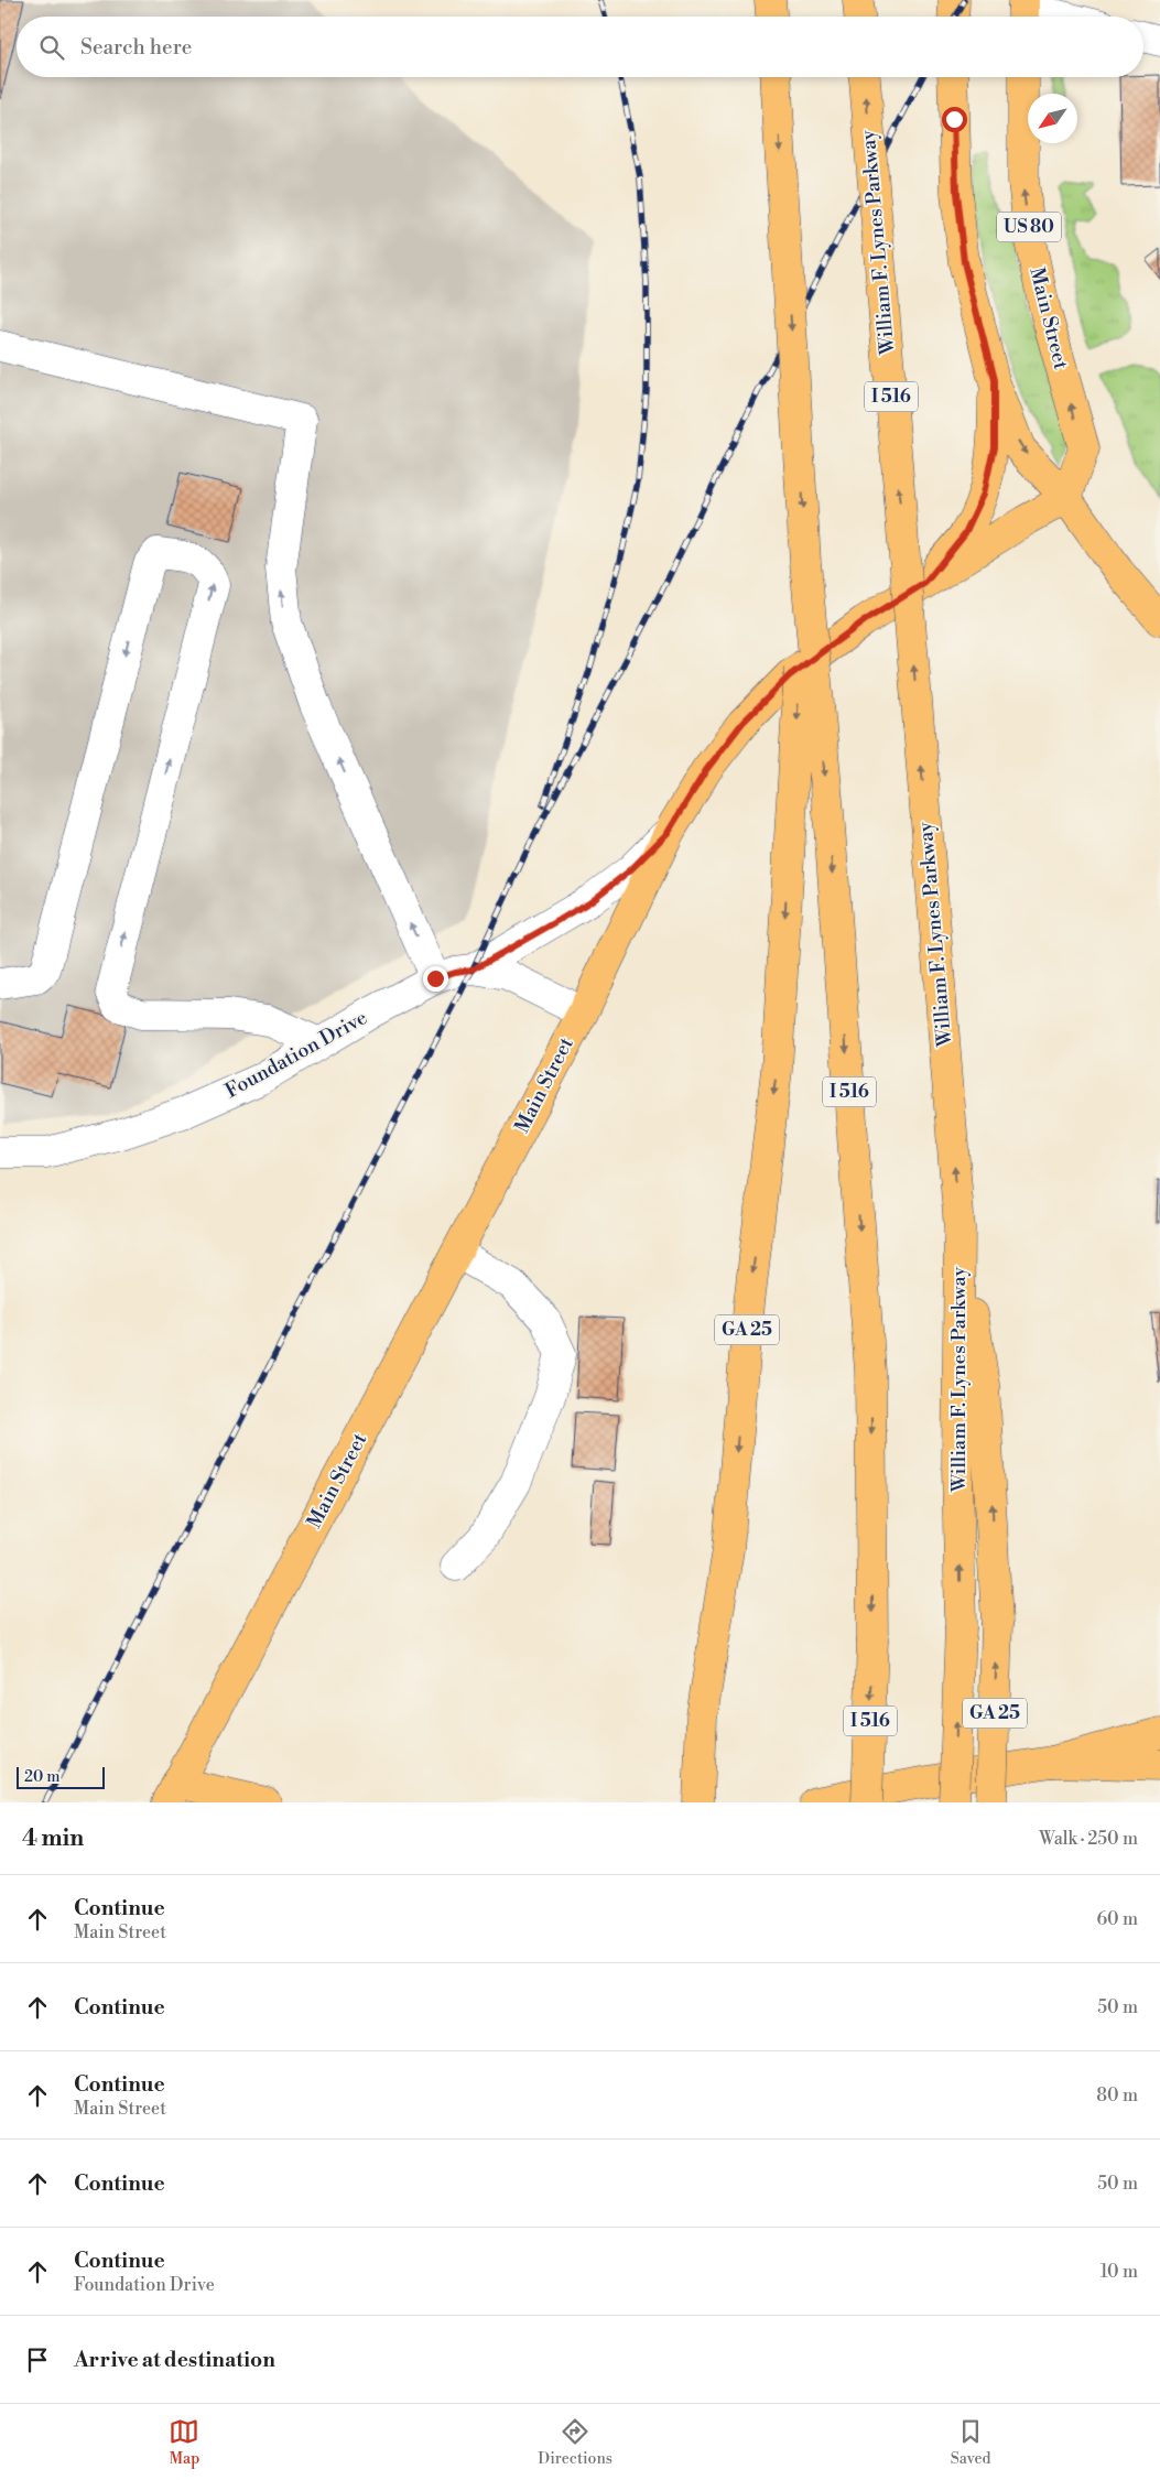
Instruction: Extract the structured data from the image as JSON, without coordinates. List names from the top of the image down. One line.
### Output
{"streets":{"main road":["US 80","William F. Lynes Parkway","Main Street","I 516","GA 25"],"street":["Foundation Drive"]},"crossings":[["William F. Lynes Parkway","GA 25"],["Main Street","Foundation Drive"],["I 516","GA 25"]],"scale_bar":"20 m","north":"bottom left","page":{"search":"Search here","scale":"20 m","heading":["4 min","Walk · 250 m"],"list":[["Continue","Main Street","60 m"],["Continue","50 m"],["Continue","Main Street","80 m"],["Continue","50 m"],["Continue","Foundation Drive","10 m"],"Arrive at destination"],"nav":["Map","Directions","Saved"]}}
